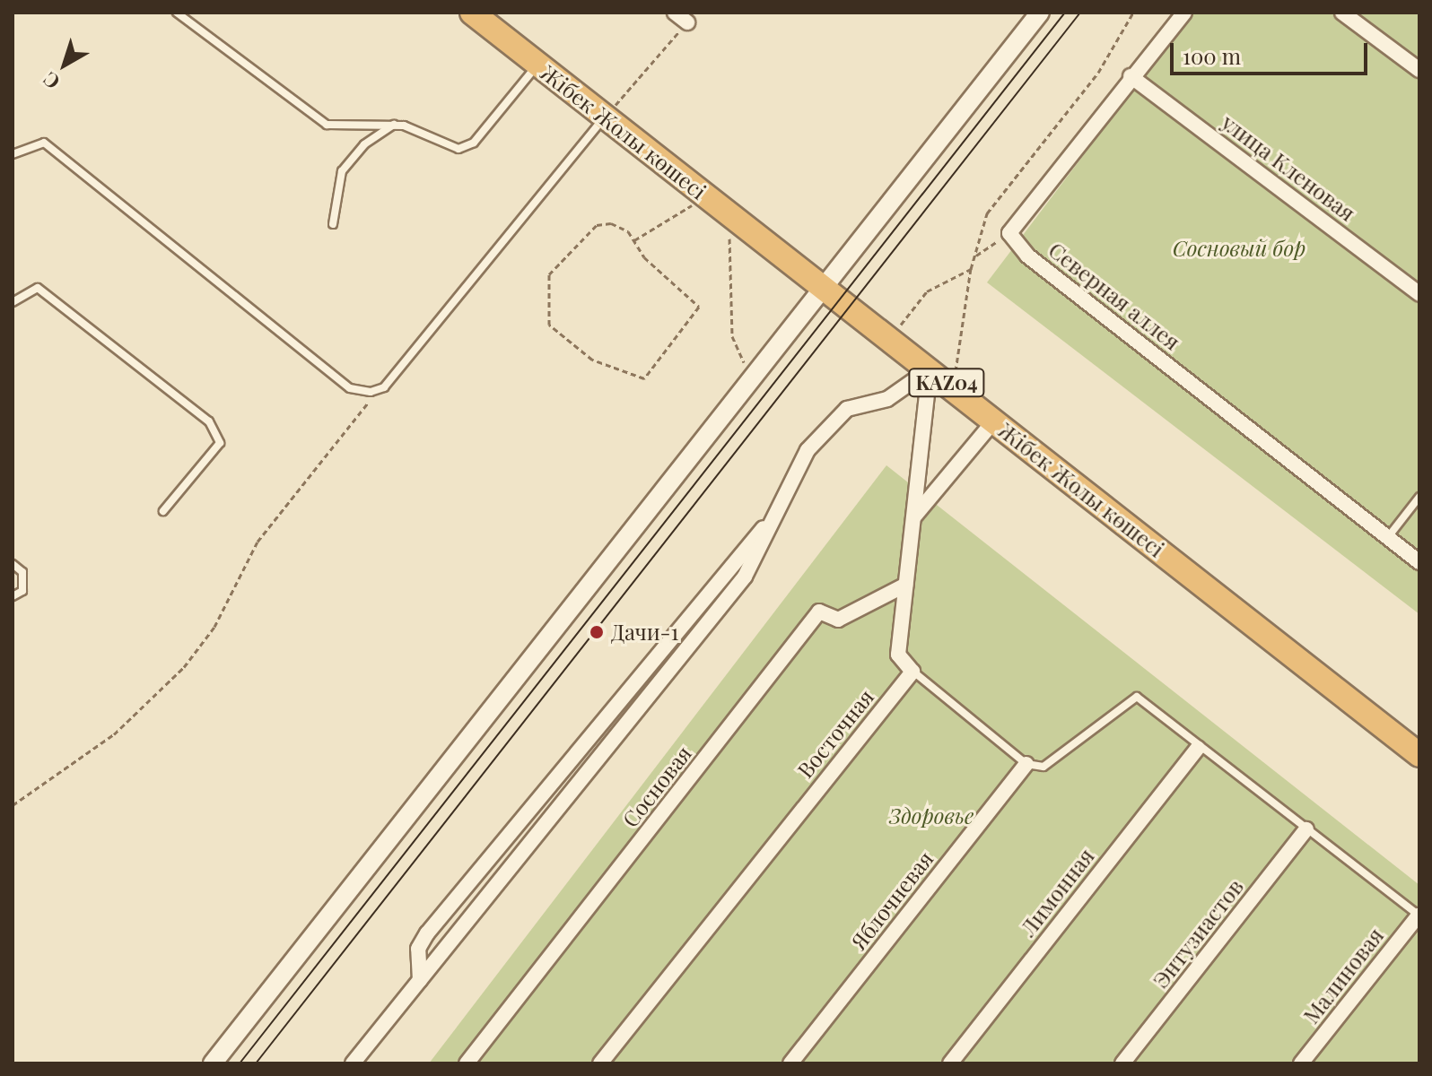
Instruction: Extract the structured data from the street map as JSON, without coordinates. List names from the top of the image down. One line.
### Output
{"streets":{"highway":["Жібек Жолы көшесі","KАZ04"],"street":["улица Кленовая","Северная аллея","Восточная","Сосновая","Лимонная","Яблочневая","Энтузиастов","Малиновая"]},"parks":["Сосновый бор","Здоровье"],"places":["Дачи-1"],"scale_bar":"100 m","north":"bottom left"}
